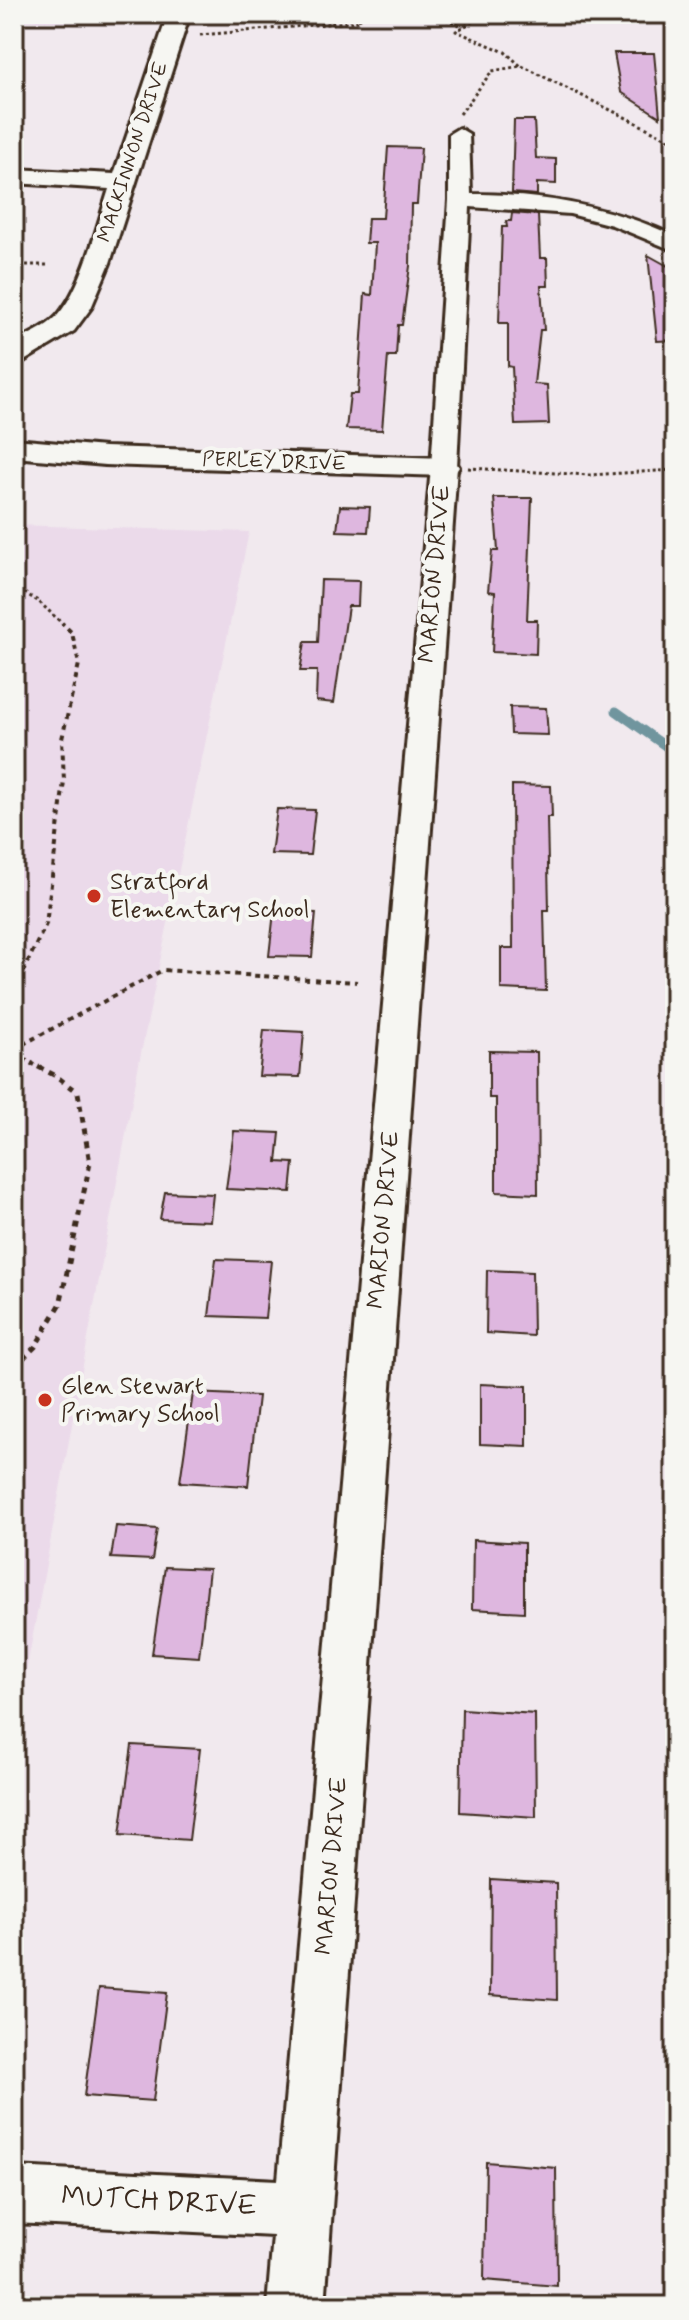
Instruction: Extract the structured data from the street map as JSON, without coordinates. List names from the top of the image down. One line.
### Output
{"streets":{"street":["MACKINNON DRIVE","PERLEY DRIVE","MARION DRIVE","MUTCH DRIVE"]},"crossings":[["PERLEY DRIVE","MARION DRIVE"],["MARION DRIVE","MUTCH DRIVE"]],"places":["Stratford Elementary School","Glen Stewart Primary School"]}
